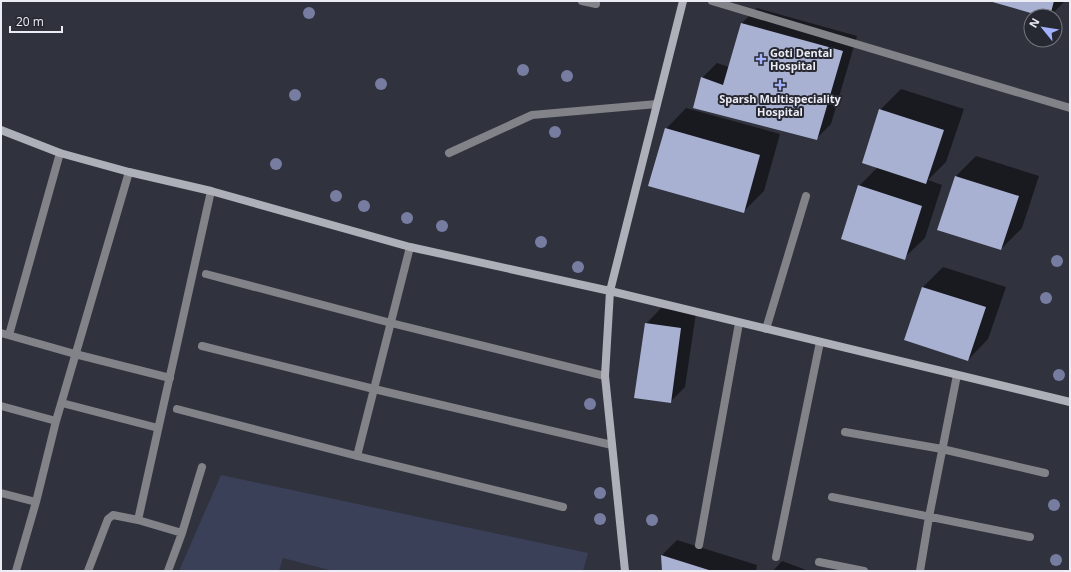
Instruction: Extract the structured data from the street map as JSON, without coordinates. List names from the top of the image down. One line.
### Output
{"places":{"health":["Goti Dental Hospital","Sparsh Multispeciality Hospital"]},"scale_bar":"20 m","north":"top left"}
